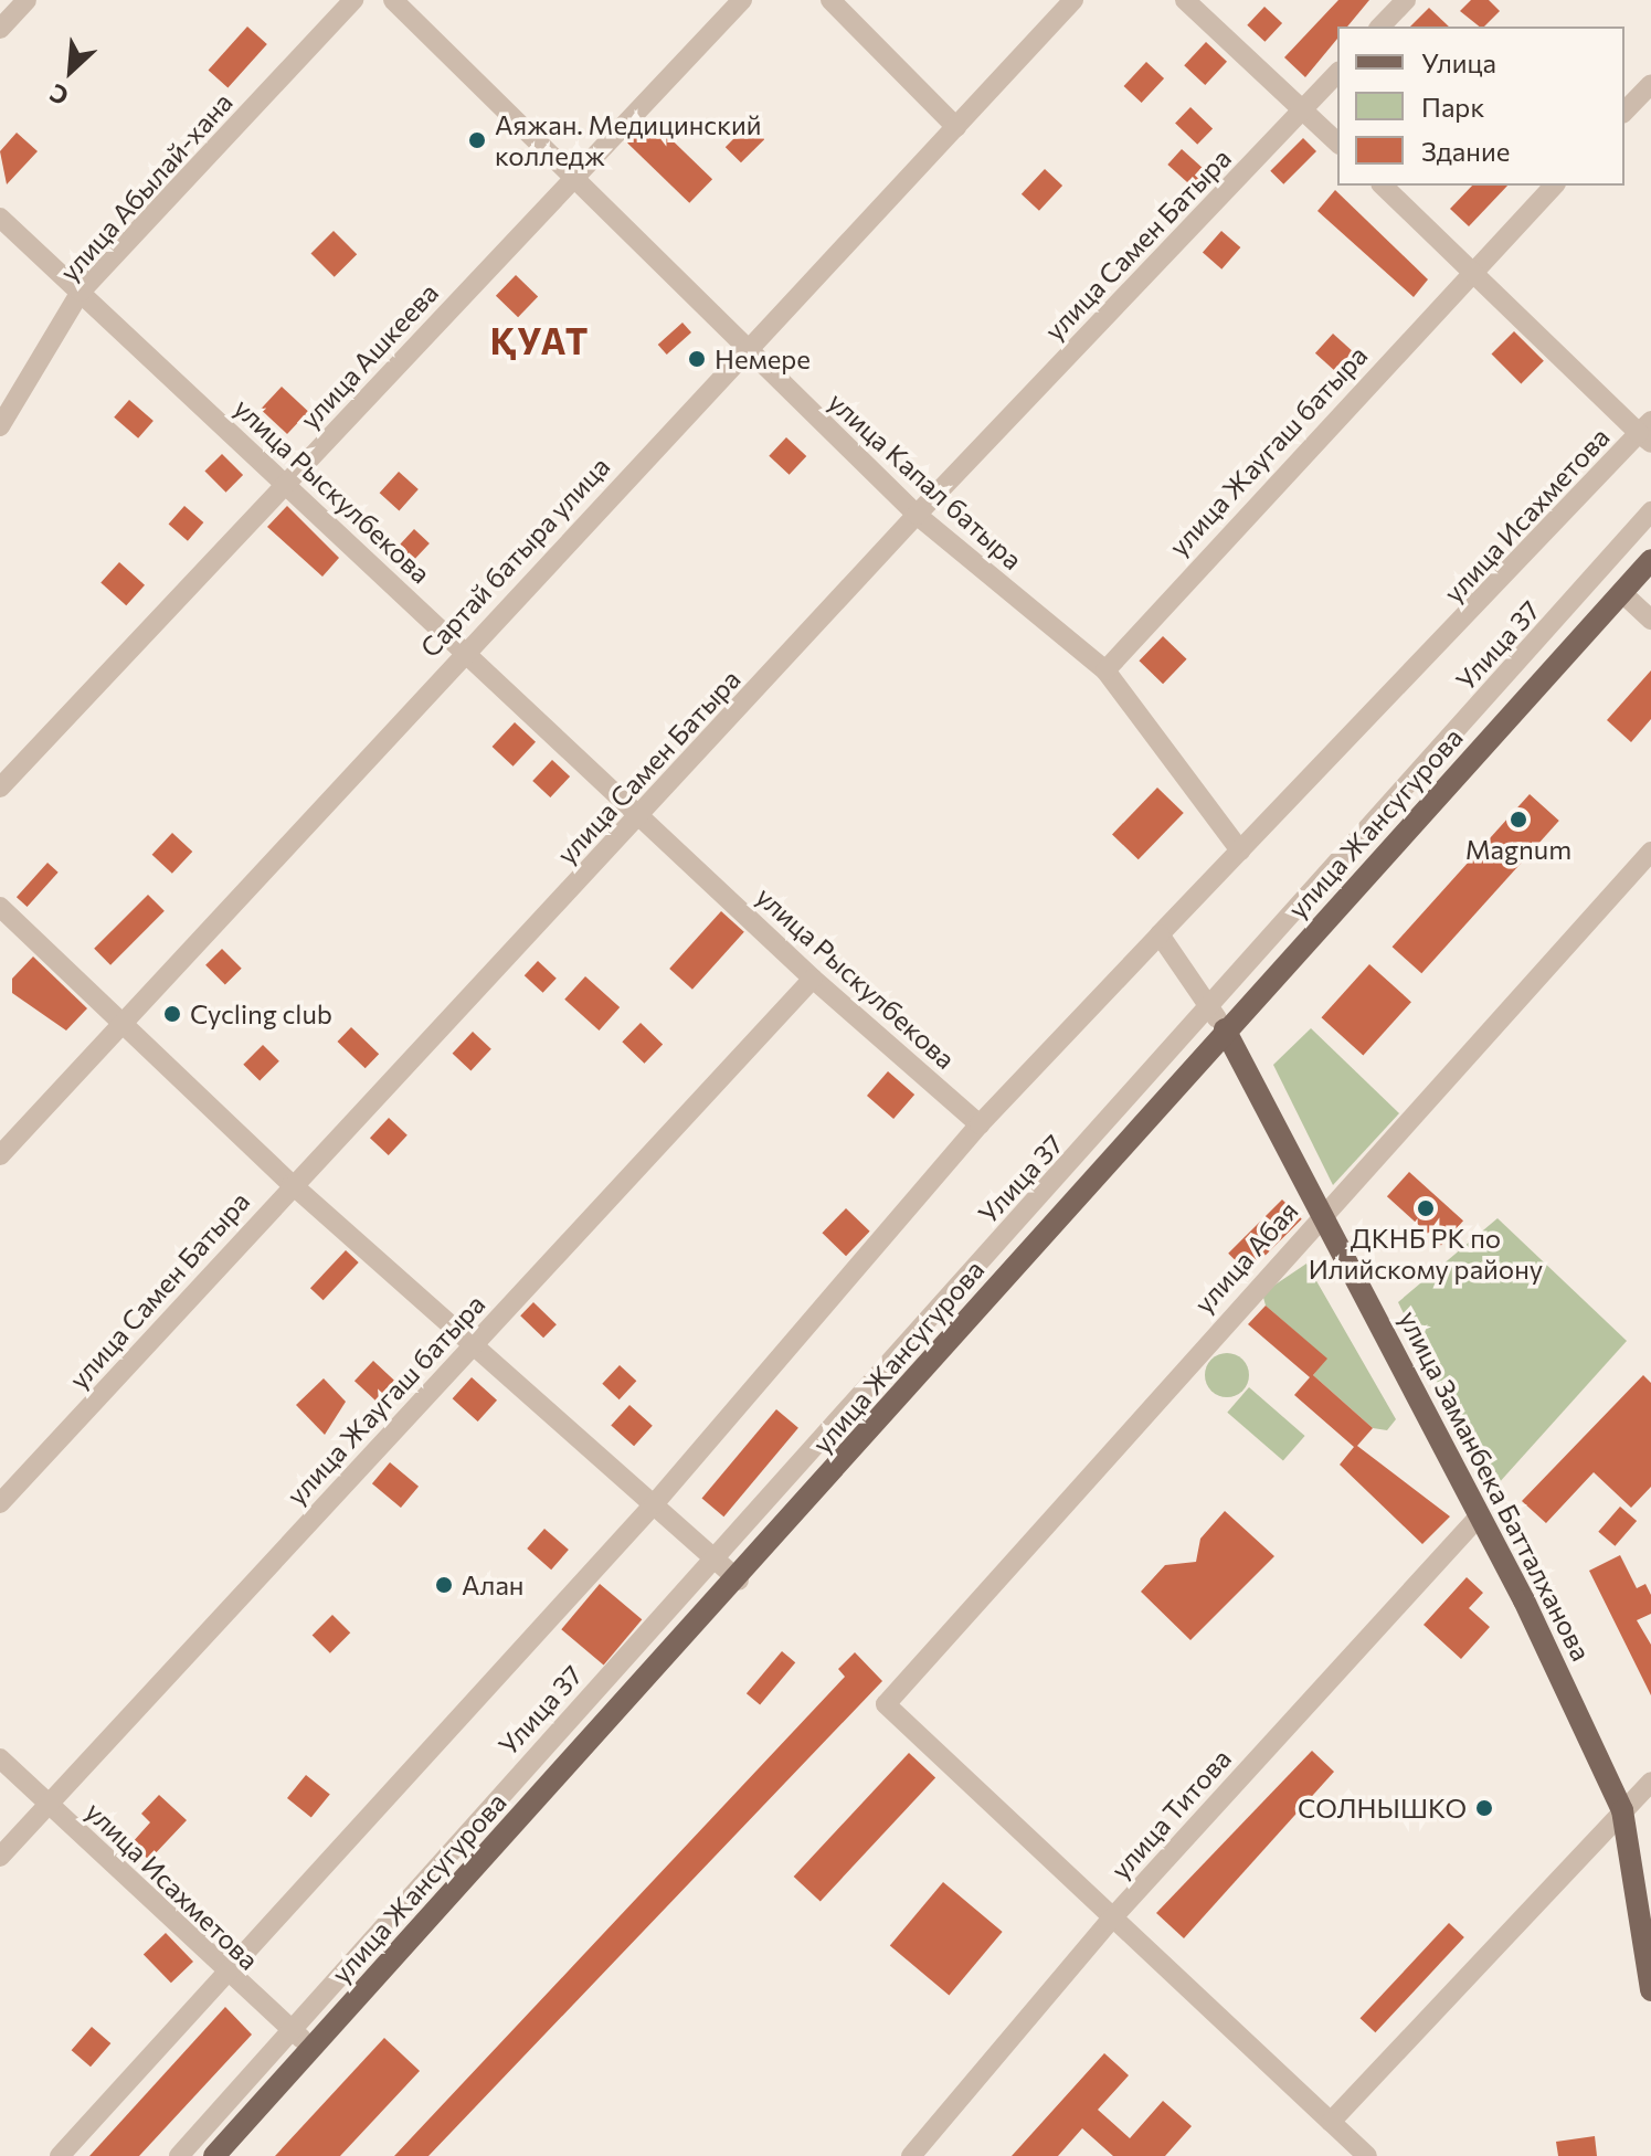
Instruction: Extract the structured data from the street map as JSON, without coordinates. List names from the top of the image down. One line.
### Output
{"streets":{"main road":["улица Жансугурова","улица Заманбека Батталханова"],"street":["улица Абылай-хана","улица Самен Батыра","улица Ашкеева","улица Жаугаш батыра","улица Капал батыра","улица Рыскулбекова","улица Исахметова","Сартай батыра улица","Улица 37","улица Абая","улица Титова"]},"crossings":[["улица Абылай-хана","улица Рыскулбекова"],["улица Самен Батыра","улица Капал батыра"],["улица Самен Батыра","улица Рыскулбекова"],["улица Ашкеева","улица Капал батыра"],["улица Ашкеева","улица Рыскулбекова"],["улица Жаугаш батыра","улица Капал батыра"],["улица Жаугаш батыра","улица Рыскулбекова"],["улица Жаугаш батыра","улица Исахметова"],["улица Капал батыра","улица Исахметова"],["улица Капал батыра","Сартай батыра улица"],["улица Рыскулбекова","Сартай батыра улица"],["улица Исахметова","улица Жансугурова"],["улица Жансугурова","улица Заманбека Батталханова"],["улица Абая","улица Заманбека Батталханова"],["улица Абая","улица Титова"],["улица Заманбека Батталханова","улица Титова"]],"districts":["ҚУАТ"],"places":["Аяжан. Медицинский колледж","Немере","Magnum","Cycling club","ДКНБ РК по Илийскому району","Алан","СОЛНЫШКО"],"legend":["Улица","Парк","Здание"],"north":"bottom left"}
